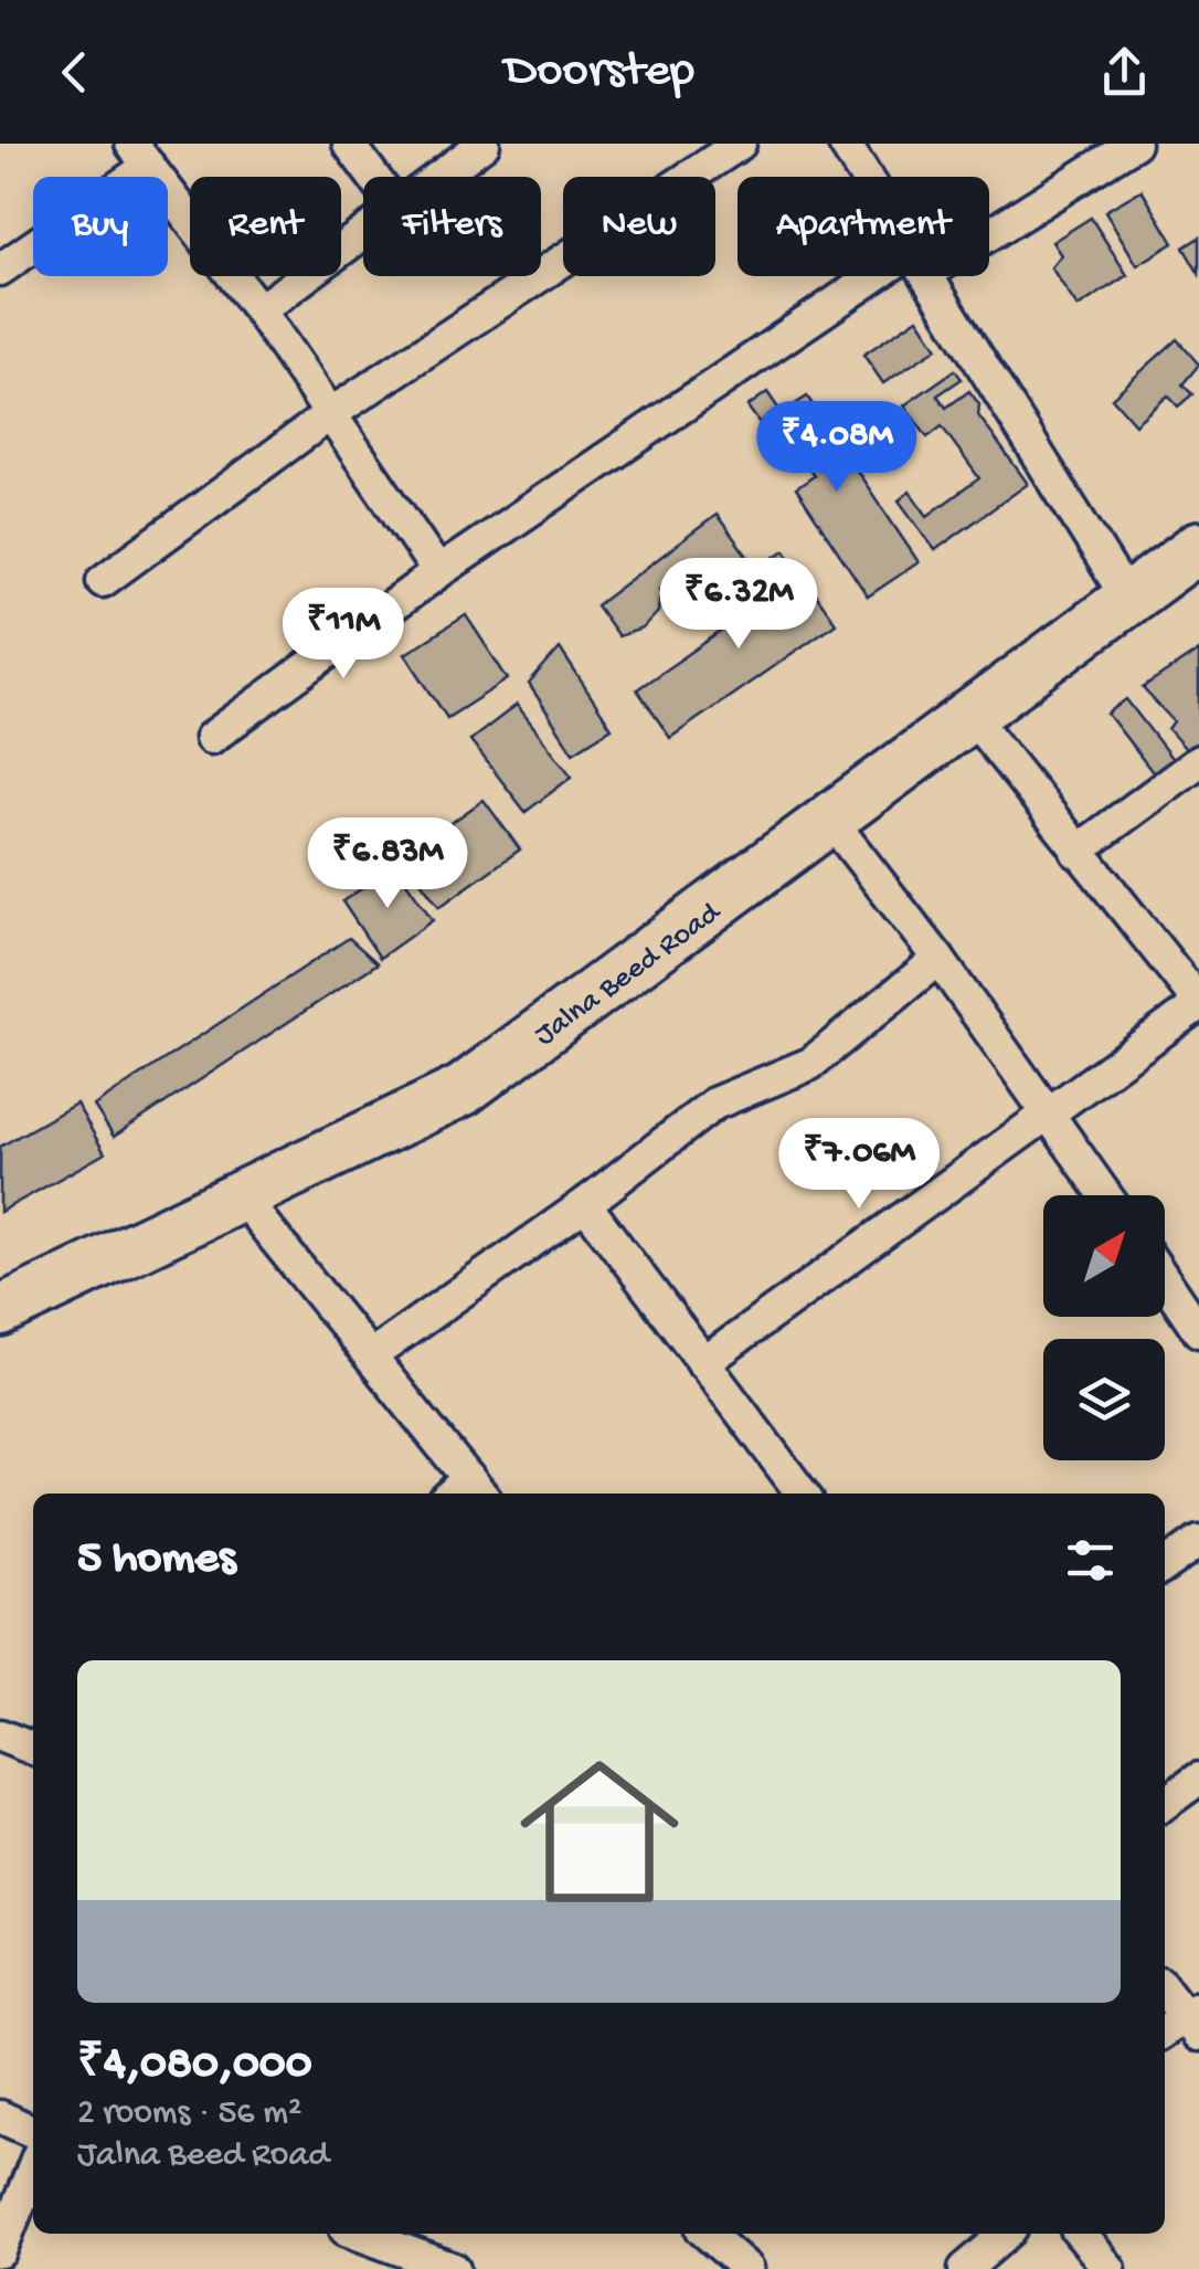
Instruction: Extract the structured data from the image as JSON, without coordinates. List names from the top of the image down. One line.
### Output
{"streets":{"main road":["Jalna Beed Road"]},"north":"top right","page":{"header":"Doorstep","chip":["Buy","Rent","Filters","New","Apartment"],"price":["₹4.08M","₹6.32M","₹11M","₹6.83M","₹7.06M"],"heading":"5 homes","list":[{"name":"₹4,080,000","note":"2 rooms · 56 m² · Jalna Beed Road"}]}}
